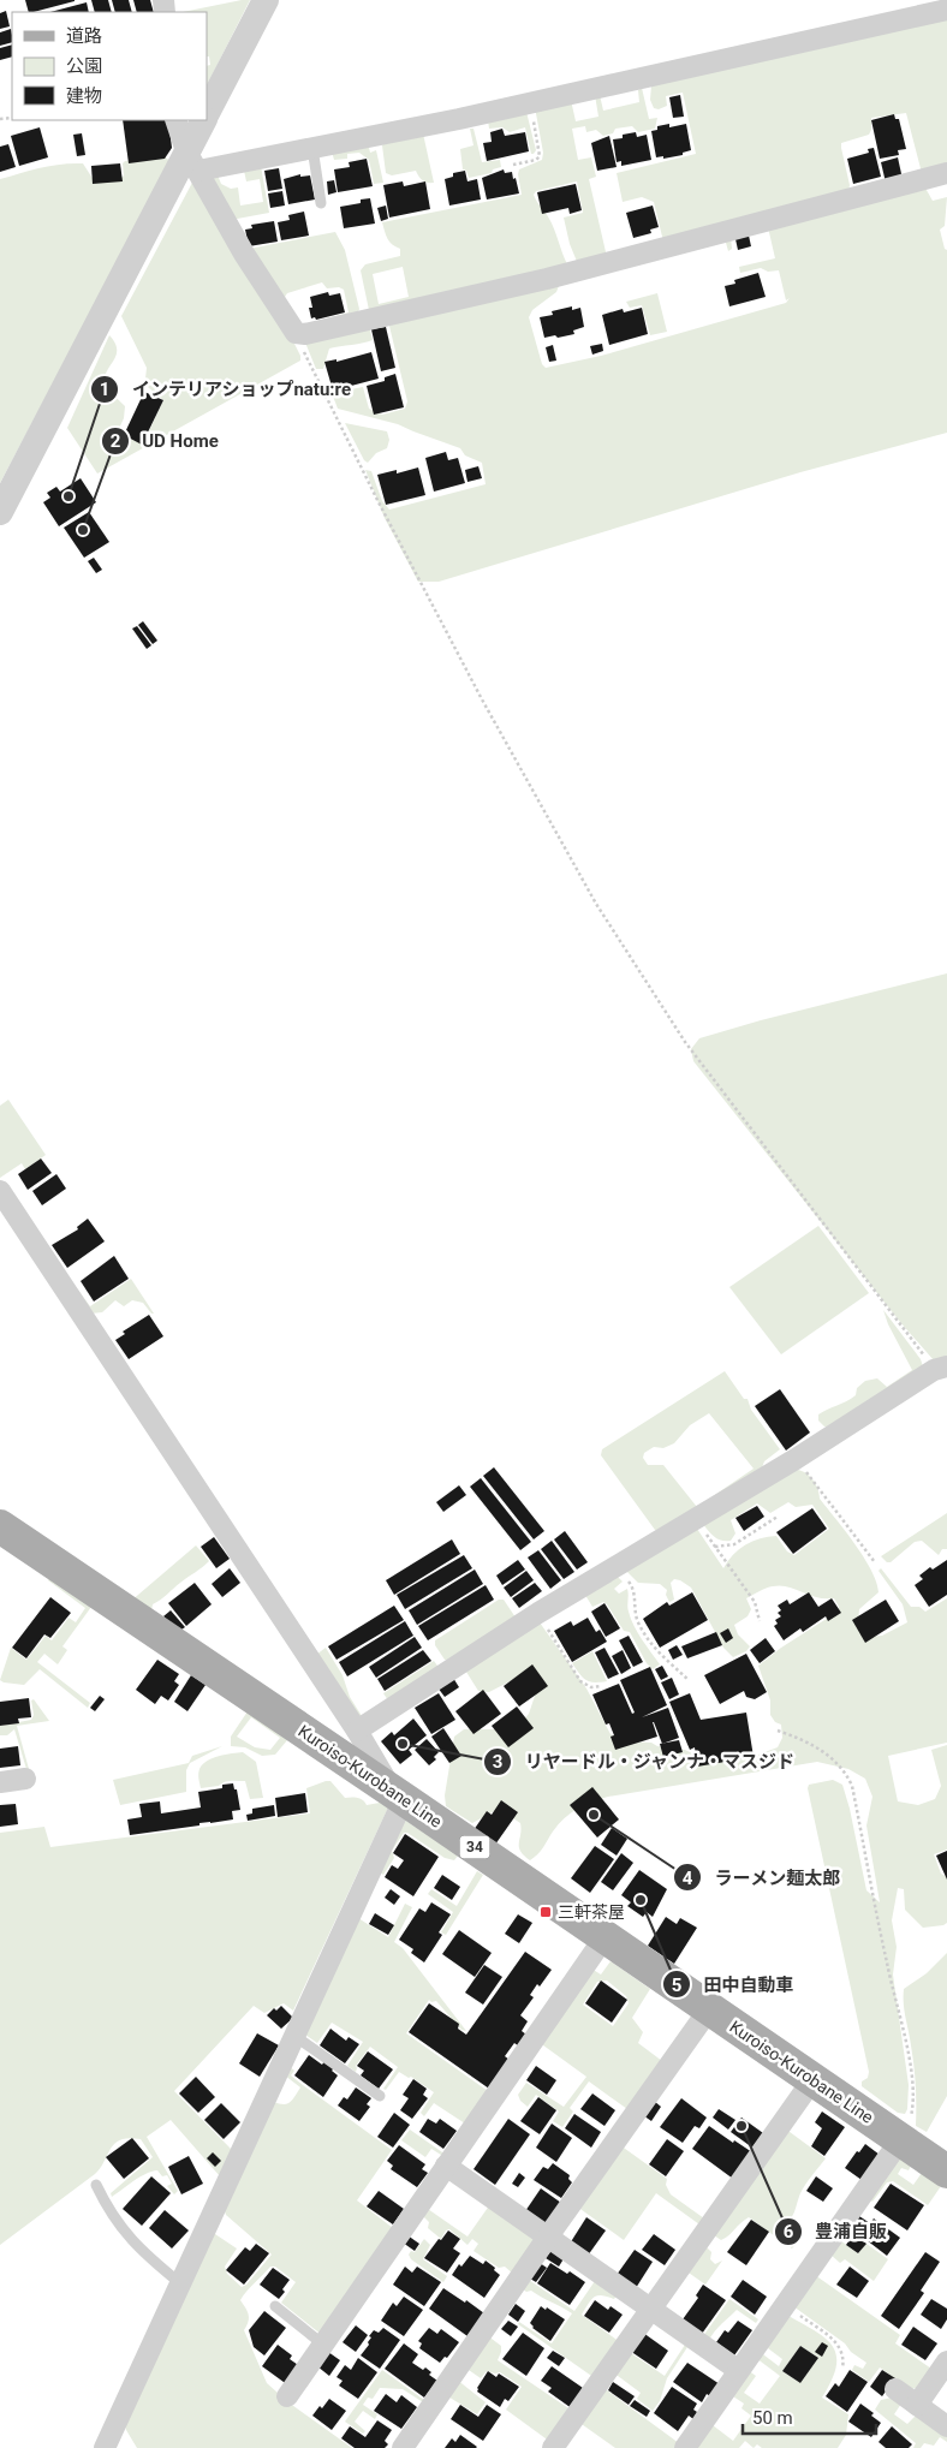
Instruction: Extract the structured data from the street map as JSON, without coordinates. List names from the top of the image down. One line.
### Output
{"streets":{"main road":["Kuroiso-Kurobane Line","34"]},"places":{"other":["インテリアショップnatu:re","UD Home","リヤードル・ジャンナ・マスジド","ラーメン麺太郎","田中自動車","豊浦自販"],"transit":["三軒茶屋"]},"legend":["道路","公園","建物"],"scale_bar":"50 m"}
